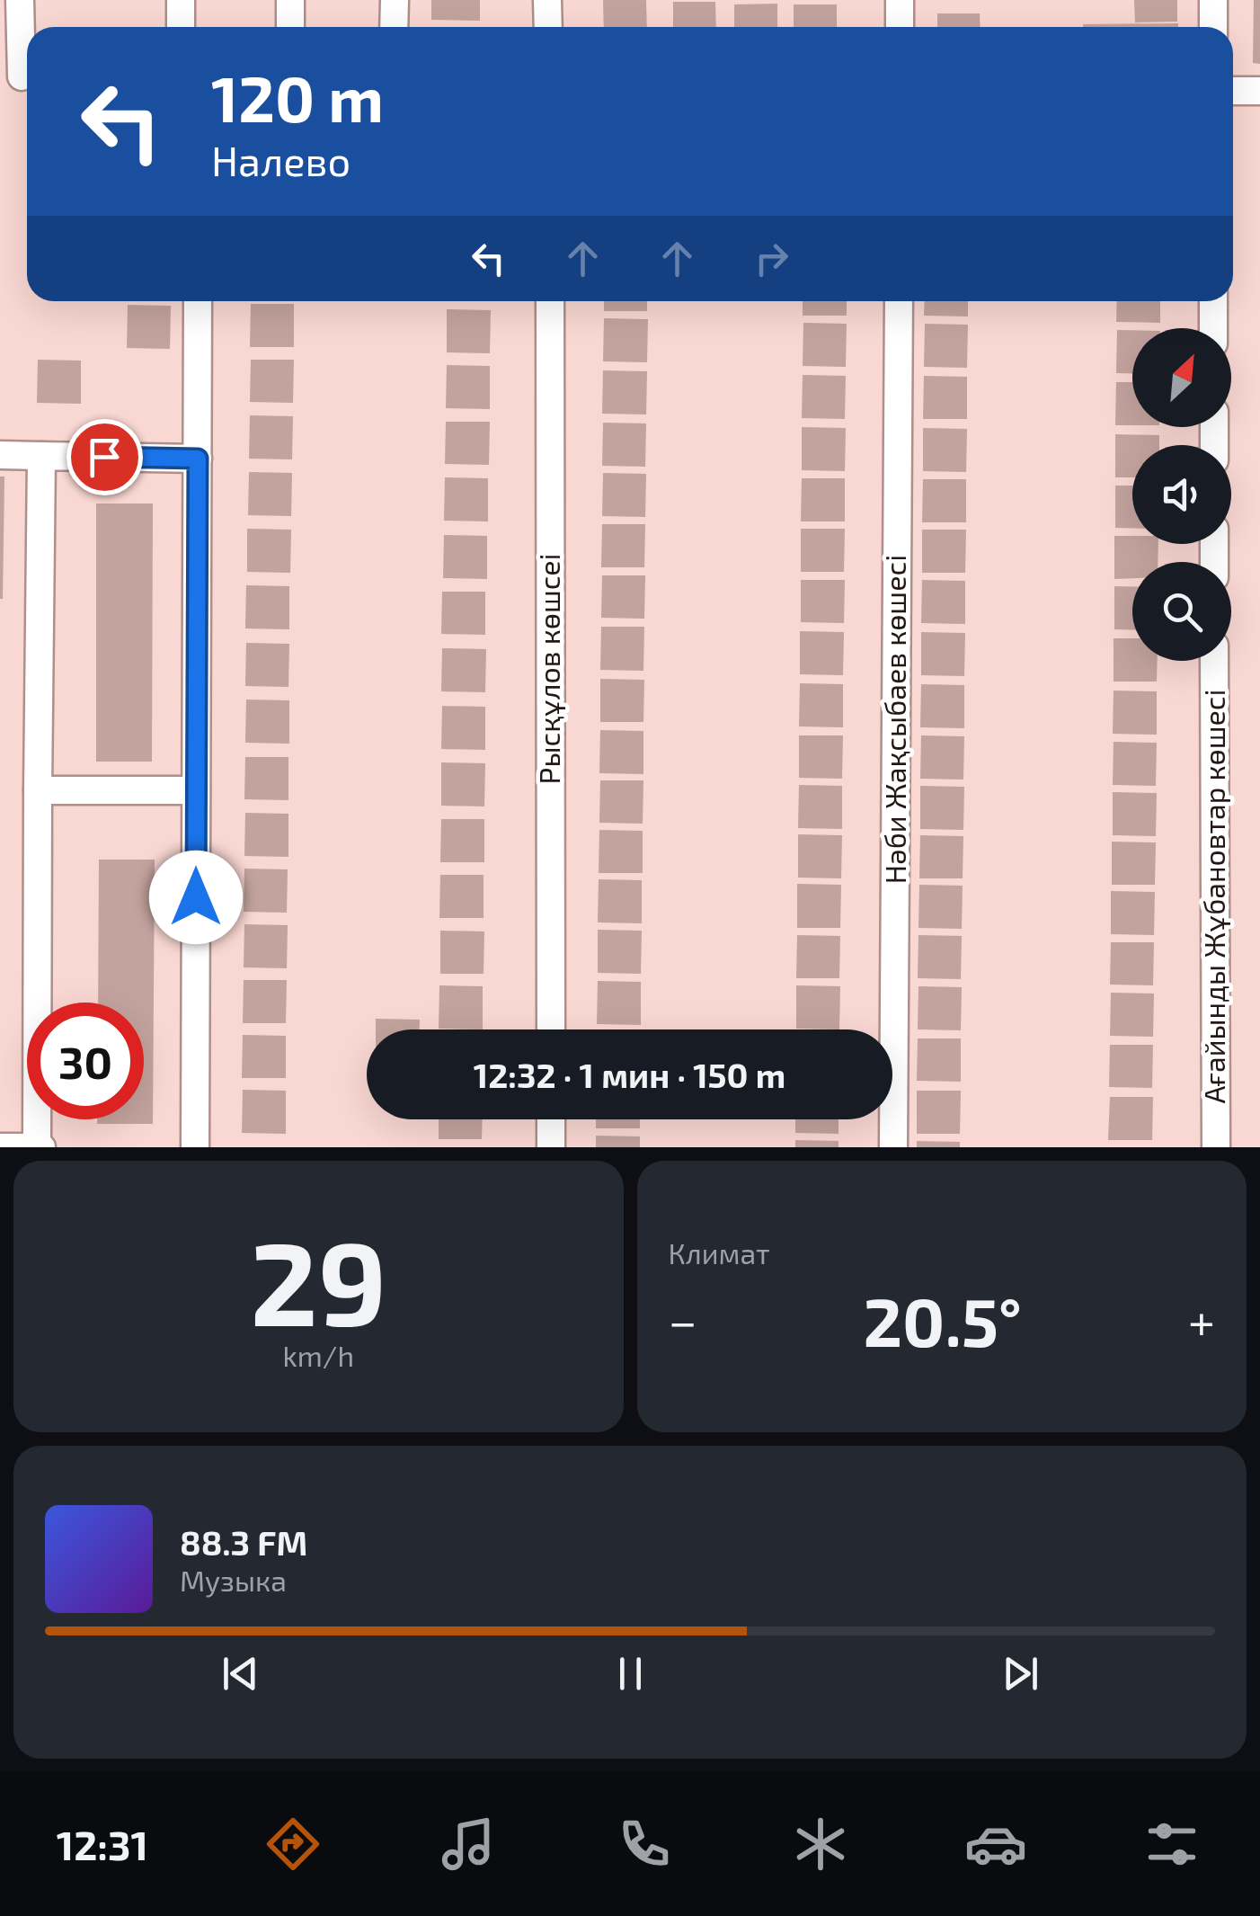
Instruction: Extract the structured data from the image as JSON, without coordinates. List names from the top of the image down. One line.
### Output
{"streets":{"street":["Рысқұлов көшсеі","Нәби Жақсыбаев көшесі","Ағайынды Жұбановтар көшесі"]},"north":"top right","page":{"turn":["120 m","Налево"],"limit":"30","trip":"12:32 · 1 мин · 150 m","tile":[["29","km/h"],"Климат"],"heat":["−","20.5°","+"],"song":["88.3 FM","Музыка"],"tabs":"12:31"}}
